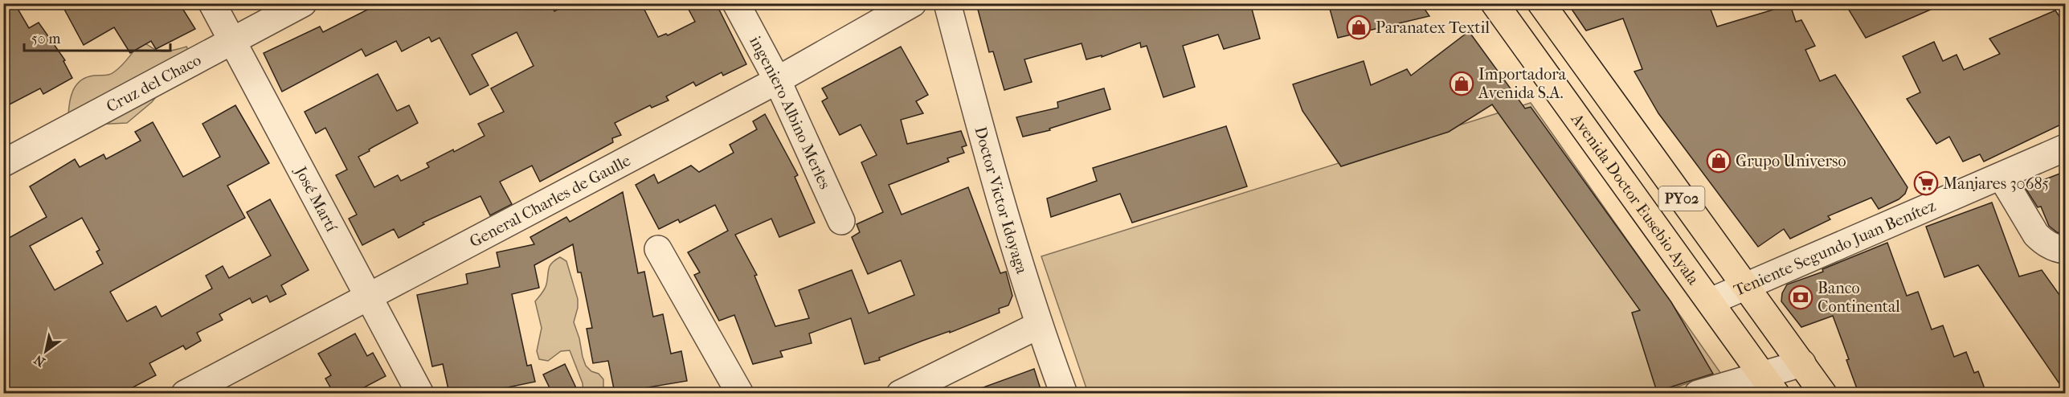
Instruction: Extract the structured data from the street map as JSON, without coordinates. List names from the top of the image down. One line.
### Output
{"streets":{"highway":["Avenida Doctor Eusebio Ayala","PY02"],"street":["Cruz del Chaco","ingeniero Albino Merles","José Martí","General Charles de Gaulle","Doctor Victor Idoyaga","Teniente Segundo Juan Benítez"]},"crossings":[["Cruz del Chaco","José Martí"],["ingeniero Albino Merles","General Charles de Gaulle"],["José Martí","General Charles de Gaulle"],["Avenida Doctor Eusebio Ayala","Teniente Segundo Juan Benítez"],["PY02","Teniente Segundo Juan Benítez"]],"places":{"shop":["Paranatex Textil","Importadora Avenida S.A.","Grupo Universo"],"supermarket":["Manjares 30685"],"bank":["Banco Continental"]},"scale_bar":"50 m","north":"bottom left"}
